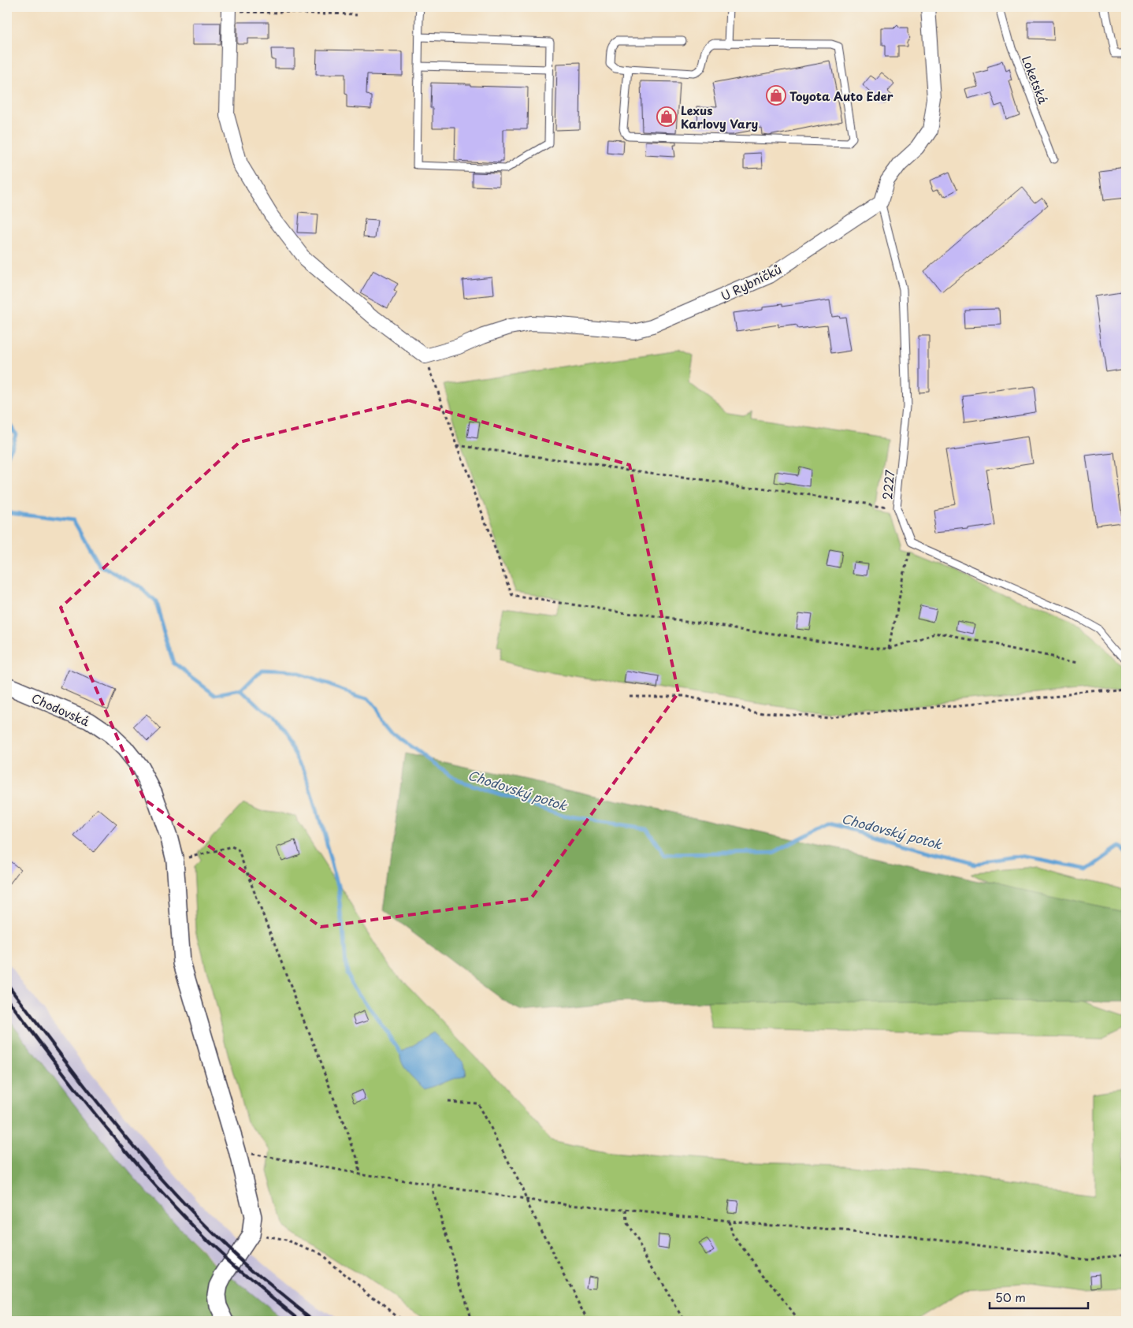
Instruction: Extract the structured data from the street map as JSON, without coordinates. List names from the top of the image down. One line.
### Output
{"streets":{"street":["U Rybníčků","Chodovská"],"lane":["Loketská","2227"]},"crossings":[["U Rybníčků","2227"]],"water":["Chodovský potok"],"places":{"shop":["Toyota Auto Eder","Lexus Karlovy Vary"]},"scale_bar":"50 m"}
